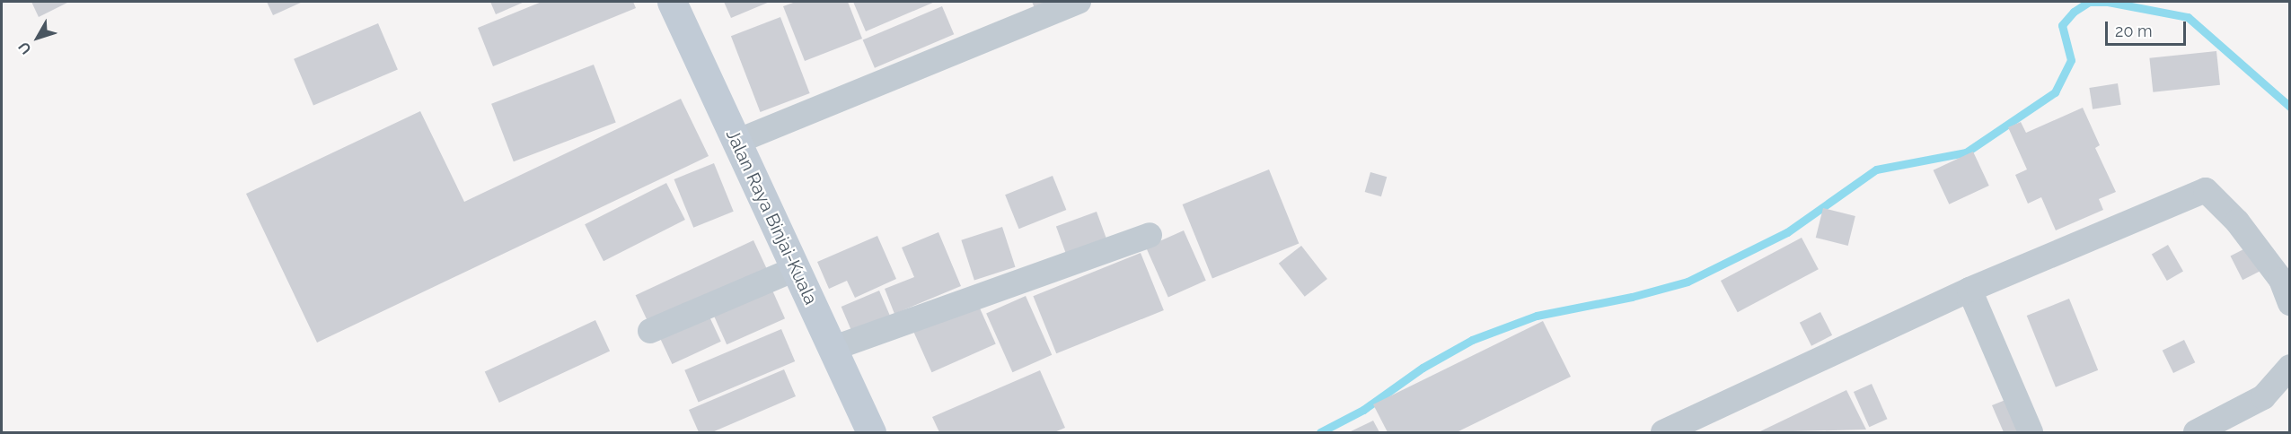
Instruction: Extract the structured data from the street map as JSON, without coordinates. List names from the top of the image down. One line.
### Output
{"streets":{"main road":["Jalan Raya Binjai-Kuala"]},"scale_bar":"20 m","north":"bottom left"}
